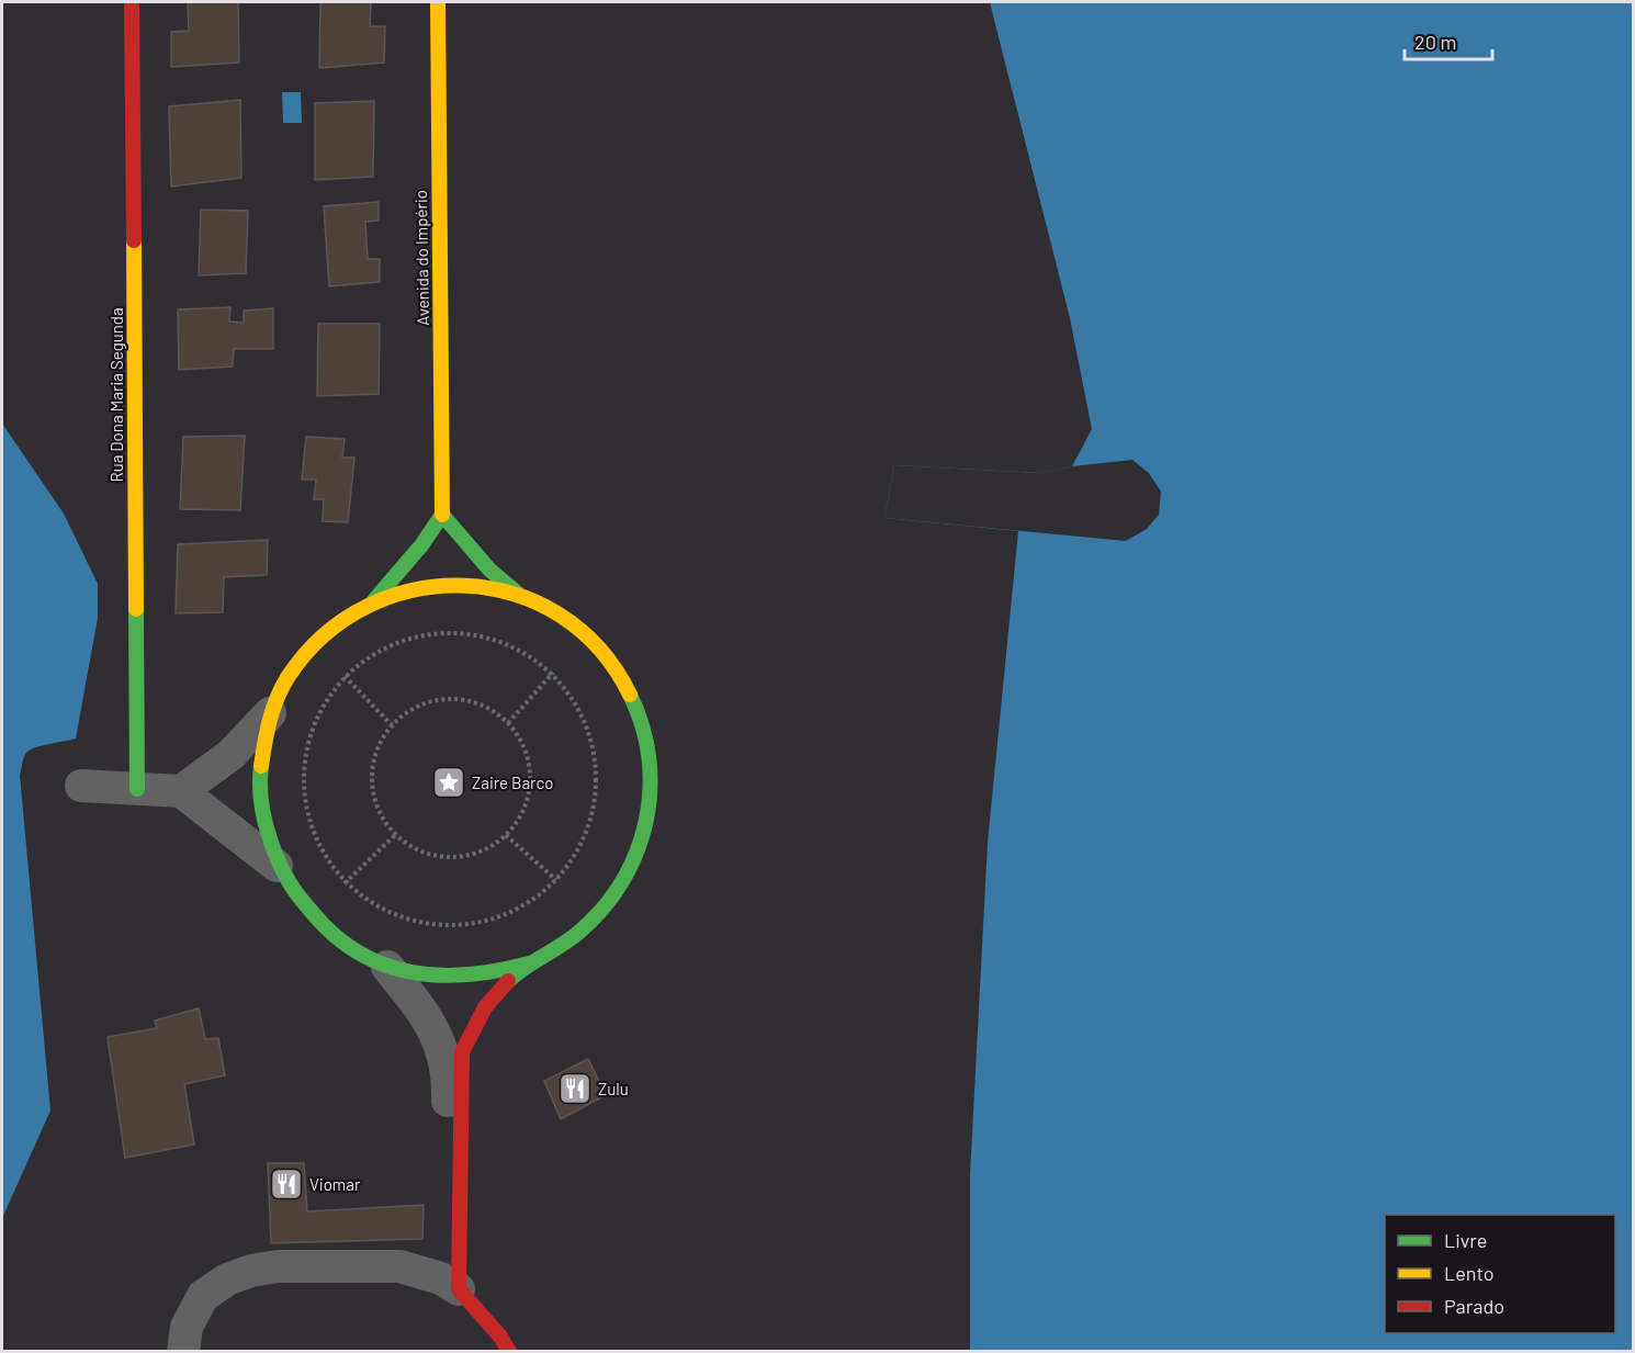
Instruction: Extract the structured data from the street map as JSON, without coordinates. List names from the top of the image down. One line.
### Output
{"streets":{"street":["Avenida do Império","Rua Dona Maria Segunda"]},"places":{"place":["Zaire Barco"],"restaurant":["Zulu","Viomar"]},"legend":["Livre","Lento","Parado"],"scale_bar":"20 m"}
